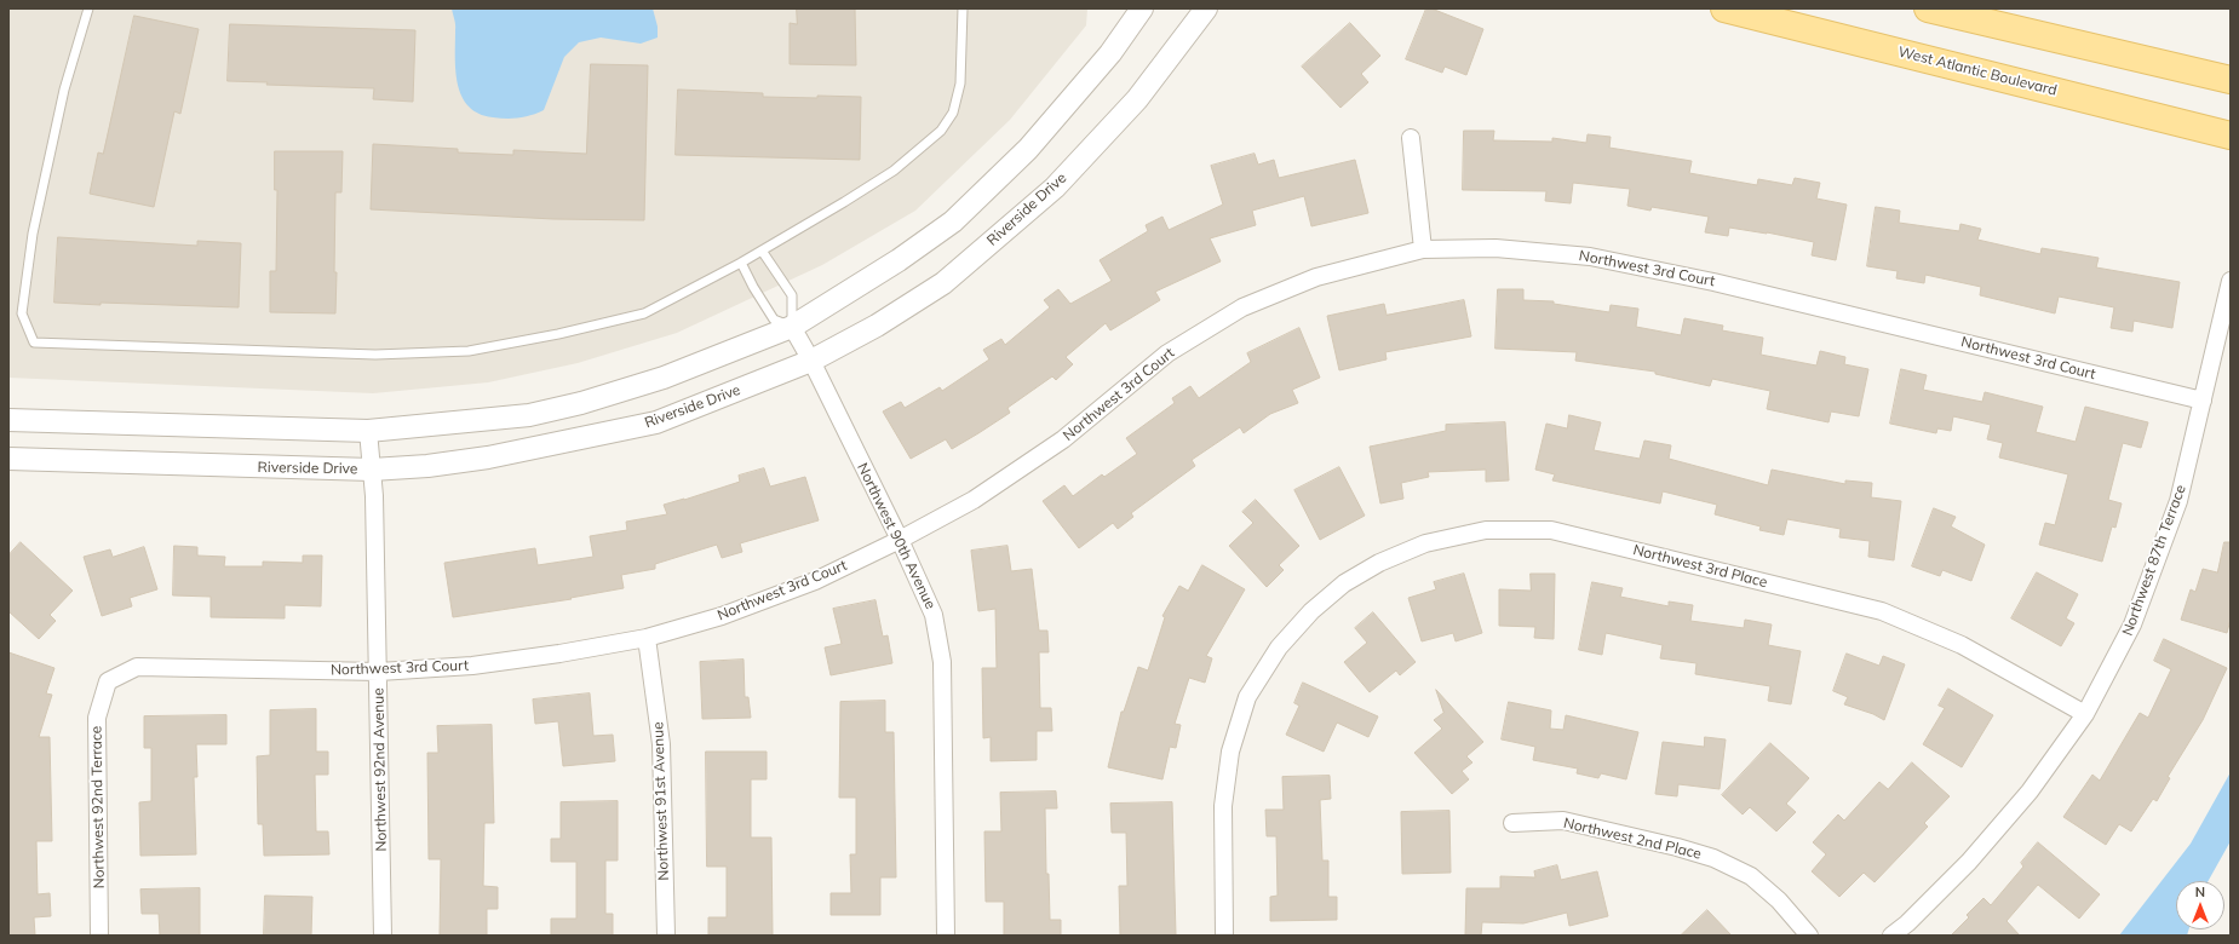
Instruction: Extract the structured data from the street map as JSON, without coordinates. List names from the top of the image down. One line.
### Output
{"streets":{"main road":["West Atlantic Boulevard"],"street":["Riverside Drive","Northwest 3rd Court","Northwest 90th Avenue","Northwest 87th Terrace","Northwest 3rd Place","Northwest 92nd Avenue","Northwest 91st Avenue","Northwest 92nd Terrace","Northwest 2nd Place"]},"crossings":[["Riverside Drive","Northwest 90th Avenue"],["Riverside Drive","Northwest 92nd Avenue"],["Northwest 3rd Court","Northwest 90th Avenue"],["Northwest 3rd Court","Northwest 87th Terrace"],["Northwest 3rd Court","Northwest 92nd Avenue"],["Northwest 3rd Court","Northwest 91st Avenue"],["Northwest 3rd Court","Northwest 92nd Terrace"],["Northwest 87th Terrace","Northwest 3rd Place"]],"north":"top"}
